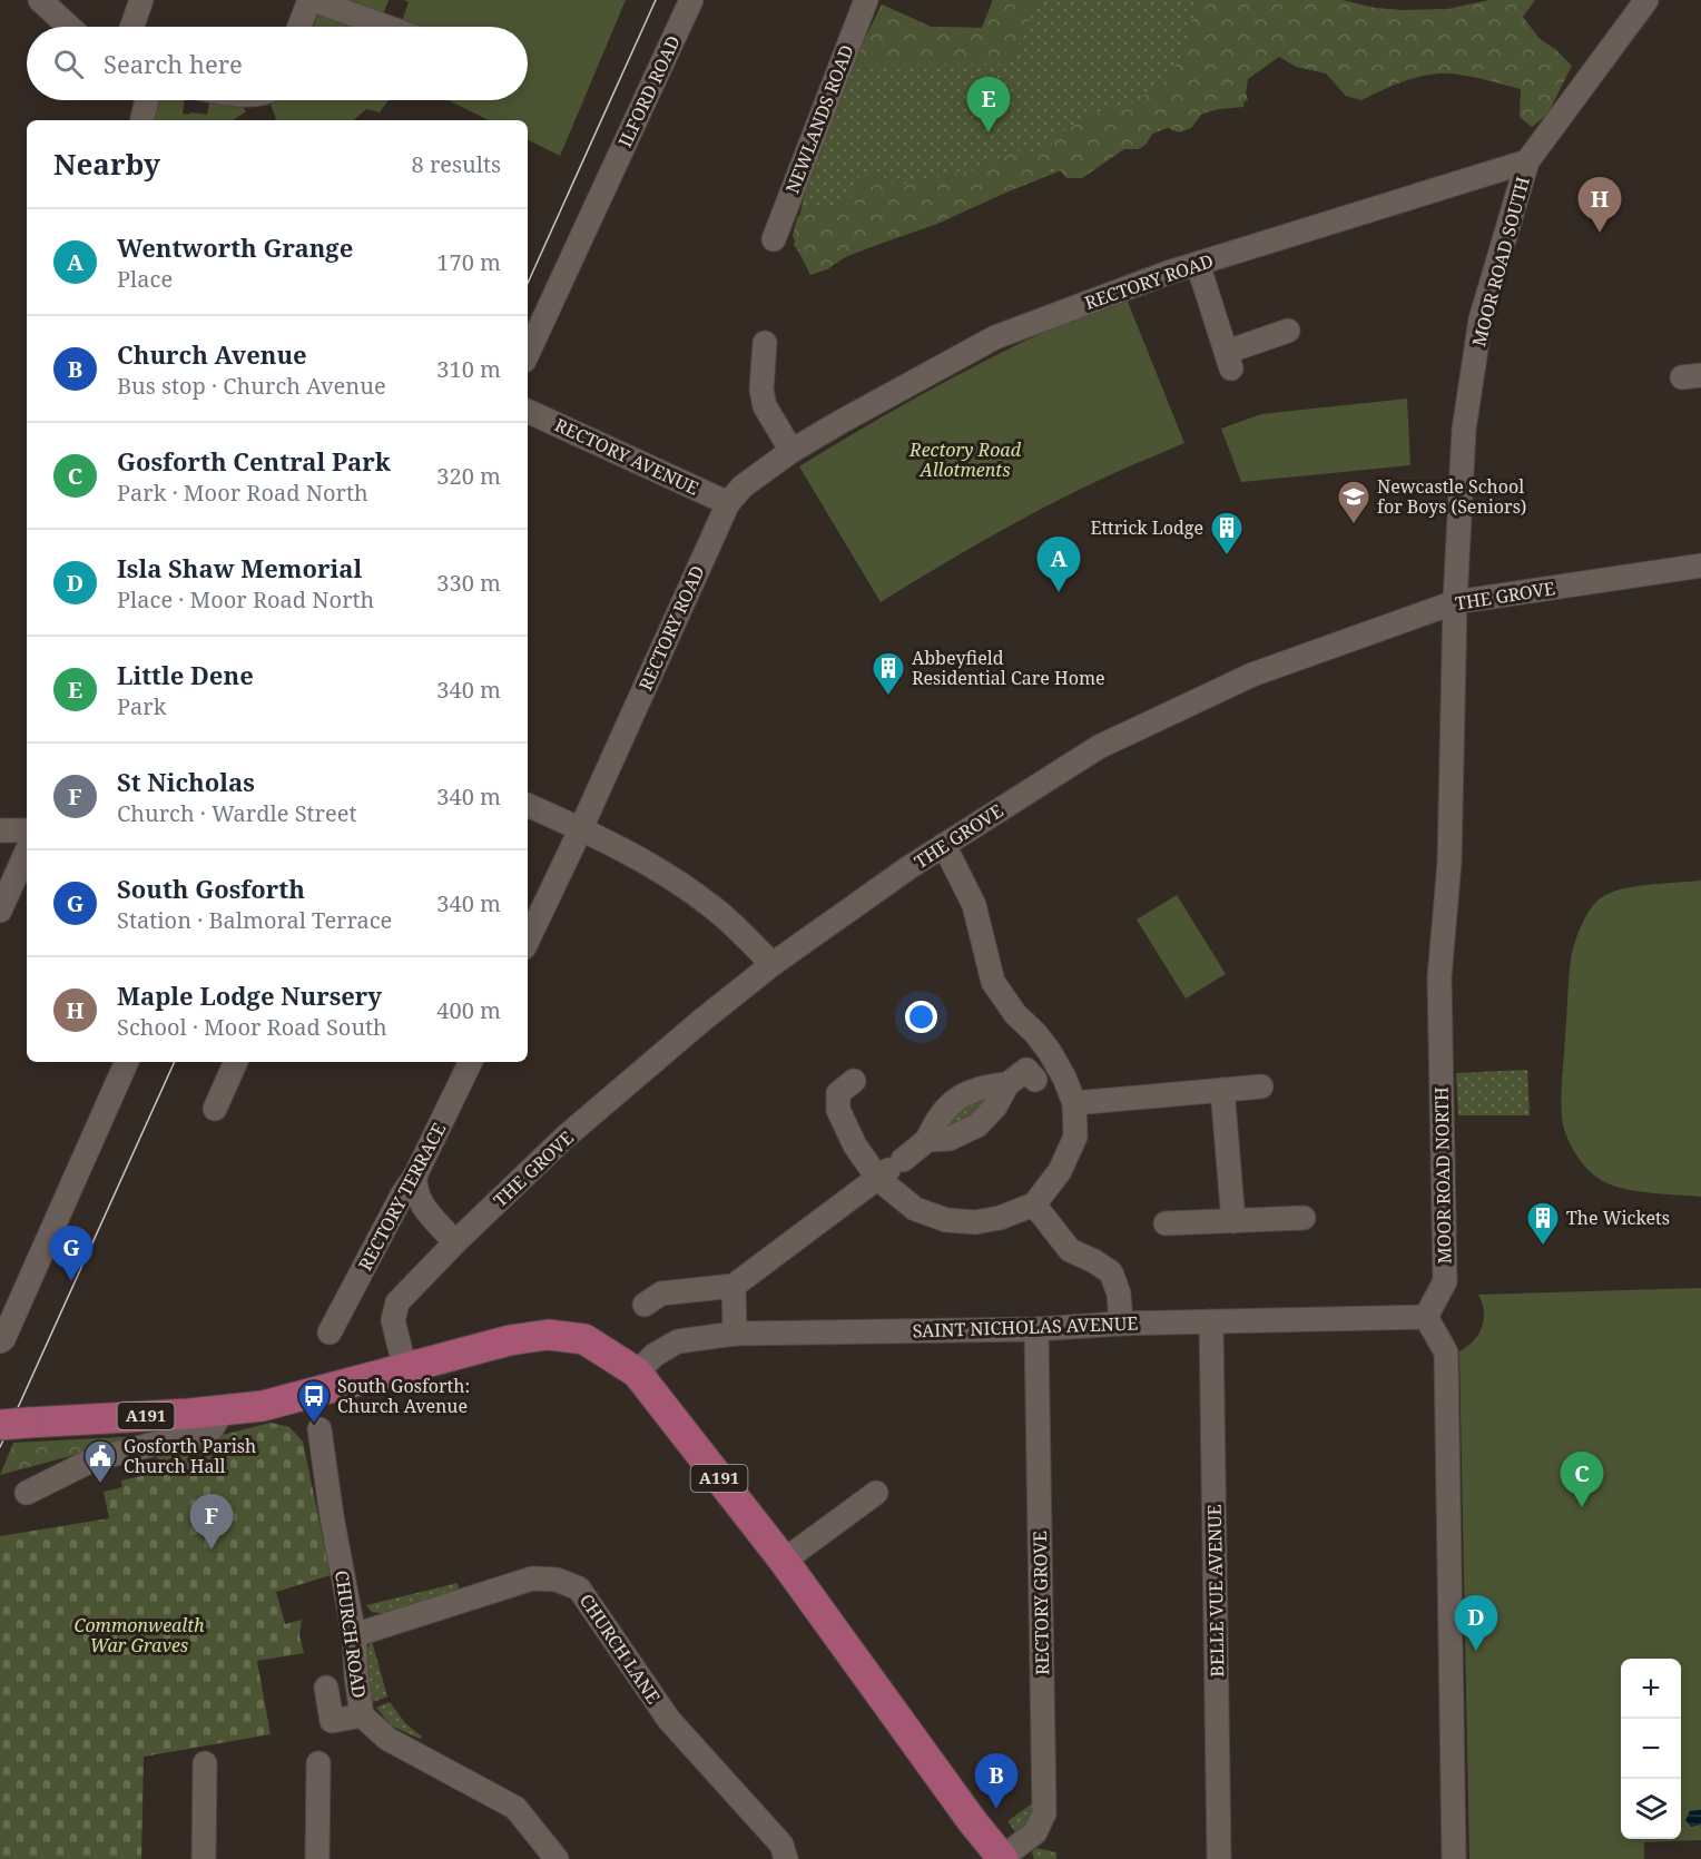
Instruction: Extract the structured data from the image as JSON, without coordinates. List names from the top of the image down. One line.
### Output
{"streets":{"main road":["A191"],"street":["ILFORD ROAD","NEWLANDS ROAD","MOOR ROAD SOUTH","RECTORY ROAD","RECTORY AVENUE","THE GROVE","MOOR ROAD NORTH","RECTORY TERRACE","SAINT NICHOLAS AVENUE","BELLE VUE AVENUE","RECTORY GROVE","CHURCH ROAD","CHURCH LANE"]},"crossings":[["MOOR ROAD SOUTH","RECTORY ROAD"],["MOOR ROAD SOUTH","THE GROVE"],["MOOR ROAD SOUTH","MOOR ROAD NORTH"],["RECTORY ROAD","RECTORY AVENUE"],["THE GROVE","MOOR ROAD NORTH"],["THE GROVE","A191"],["MOOR ROAD NORTH","SAINT NICHOLAS AVENUE"],["SAINT NICHOLAS AVENUE","A191"],["SAINT NICHOLAS AVENUE","BELLE VUE AVENUE"],["SAINT NICHOLAS AVENUE","RECTORY GROVE"],["A191","RECTORY GROVE"],["CHURCH ROAD","CHURCH LANE"]],"parks":["Rectory Road Allotments","Commonwealth War Graves"],"places":{"school or university":["Newcastle School for Boys (Seniors)"],"building":["Ettrick Lodge","Abbeyfield Residential Care Home","The Wickets"],"bus stop":["South Gosforth: Church Avenue"],"public building":["Gosforth Parish Church Hall"]},"page":{"search":"Search here","pins":["E","H","A","G","C","F","D","B"],"heading":["Nearby","8 results"],"list":[{"mark":"A","name":"Wentworth Grange","note":"Place","value":"170 m"},{"mark":"B","name":"Church Avenue","note":"Bus stop · Church Avenue","value":"310 m"},{"mark":"C","name":"Gosforth Central Park","note":"Park · Moor Road North","value":"320 m"},{"mark":"D","name":"Isla Shaw Memorial","note":"Place · Moor Road North","value":"330 m"},{"mark":"E","name":"Little Dene","note":"Park","value":"340 m"},{"mark":"F","name":"St Nicholas","note":"Church · Wardle Street","value":"340 m"},{"mark":"G","name":"South Gosforth","note":"Station · Balmoral Terrace","value":"340 m"},{"mark":"H","name":"Maple Lodge Nursery","note":"School · Moor Road South","value":"400 m"}],"map_buttons":["+","−"]}}
